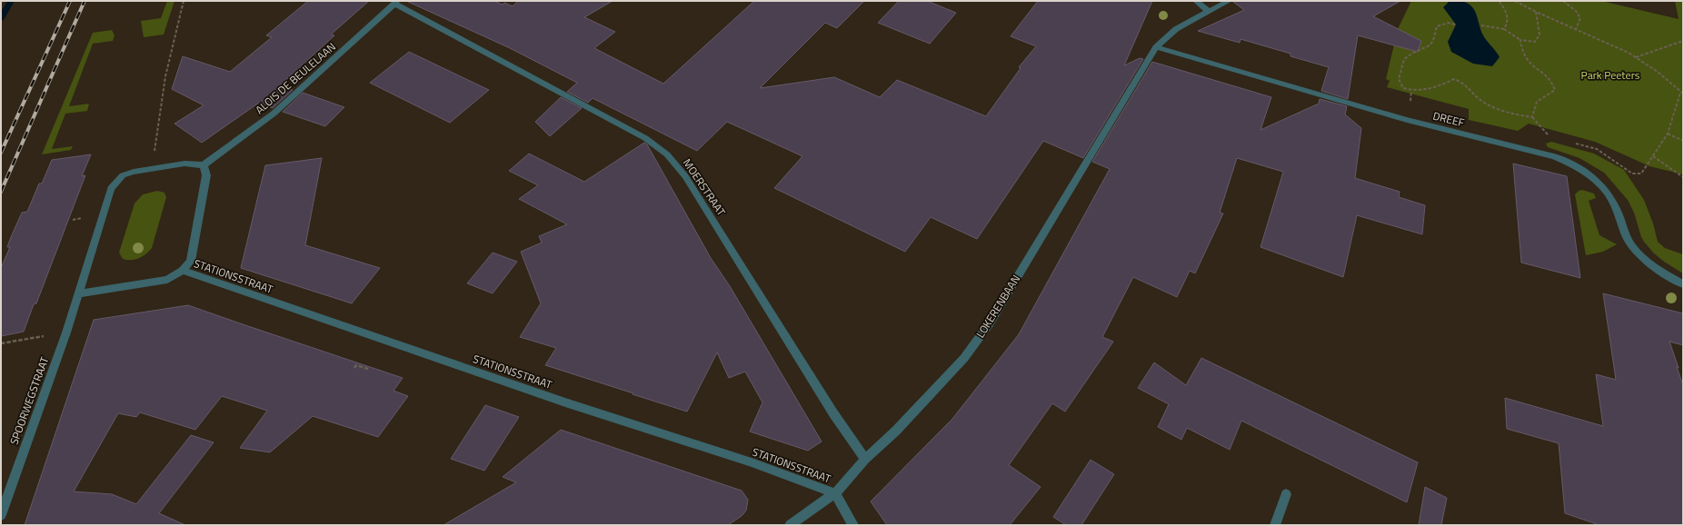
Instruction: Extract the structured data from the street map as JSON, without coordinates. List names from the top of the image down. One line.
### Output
{"streets":{"street":["ALOIS DE BEULELAAN","DREEF","MOERSTRAAT","STATIONSSTRAAT","LOKERENBAAN","SPOORWEGSTRAAT"]},"crossings":[["ALOIS DE BEULELAAN","MOERSTRAAT"],["ALOIS DE BEULELAAN","SPOORWEGSTRAAT"],["DREEF","LOKERENBAAN"],["MOERSTRAAT","LOKERENBAAN"],["STATIONSSTRAAT","LOKERENBAAN"]],"parks":["Park Peeters"]}
